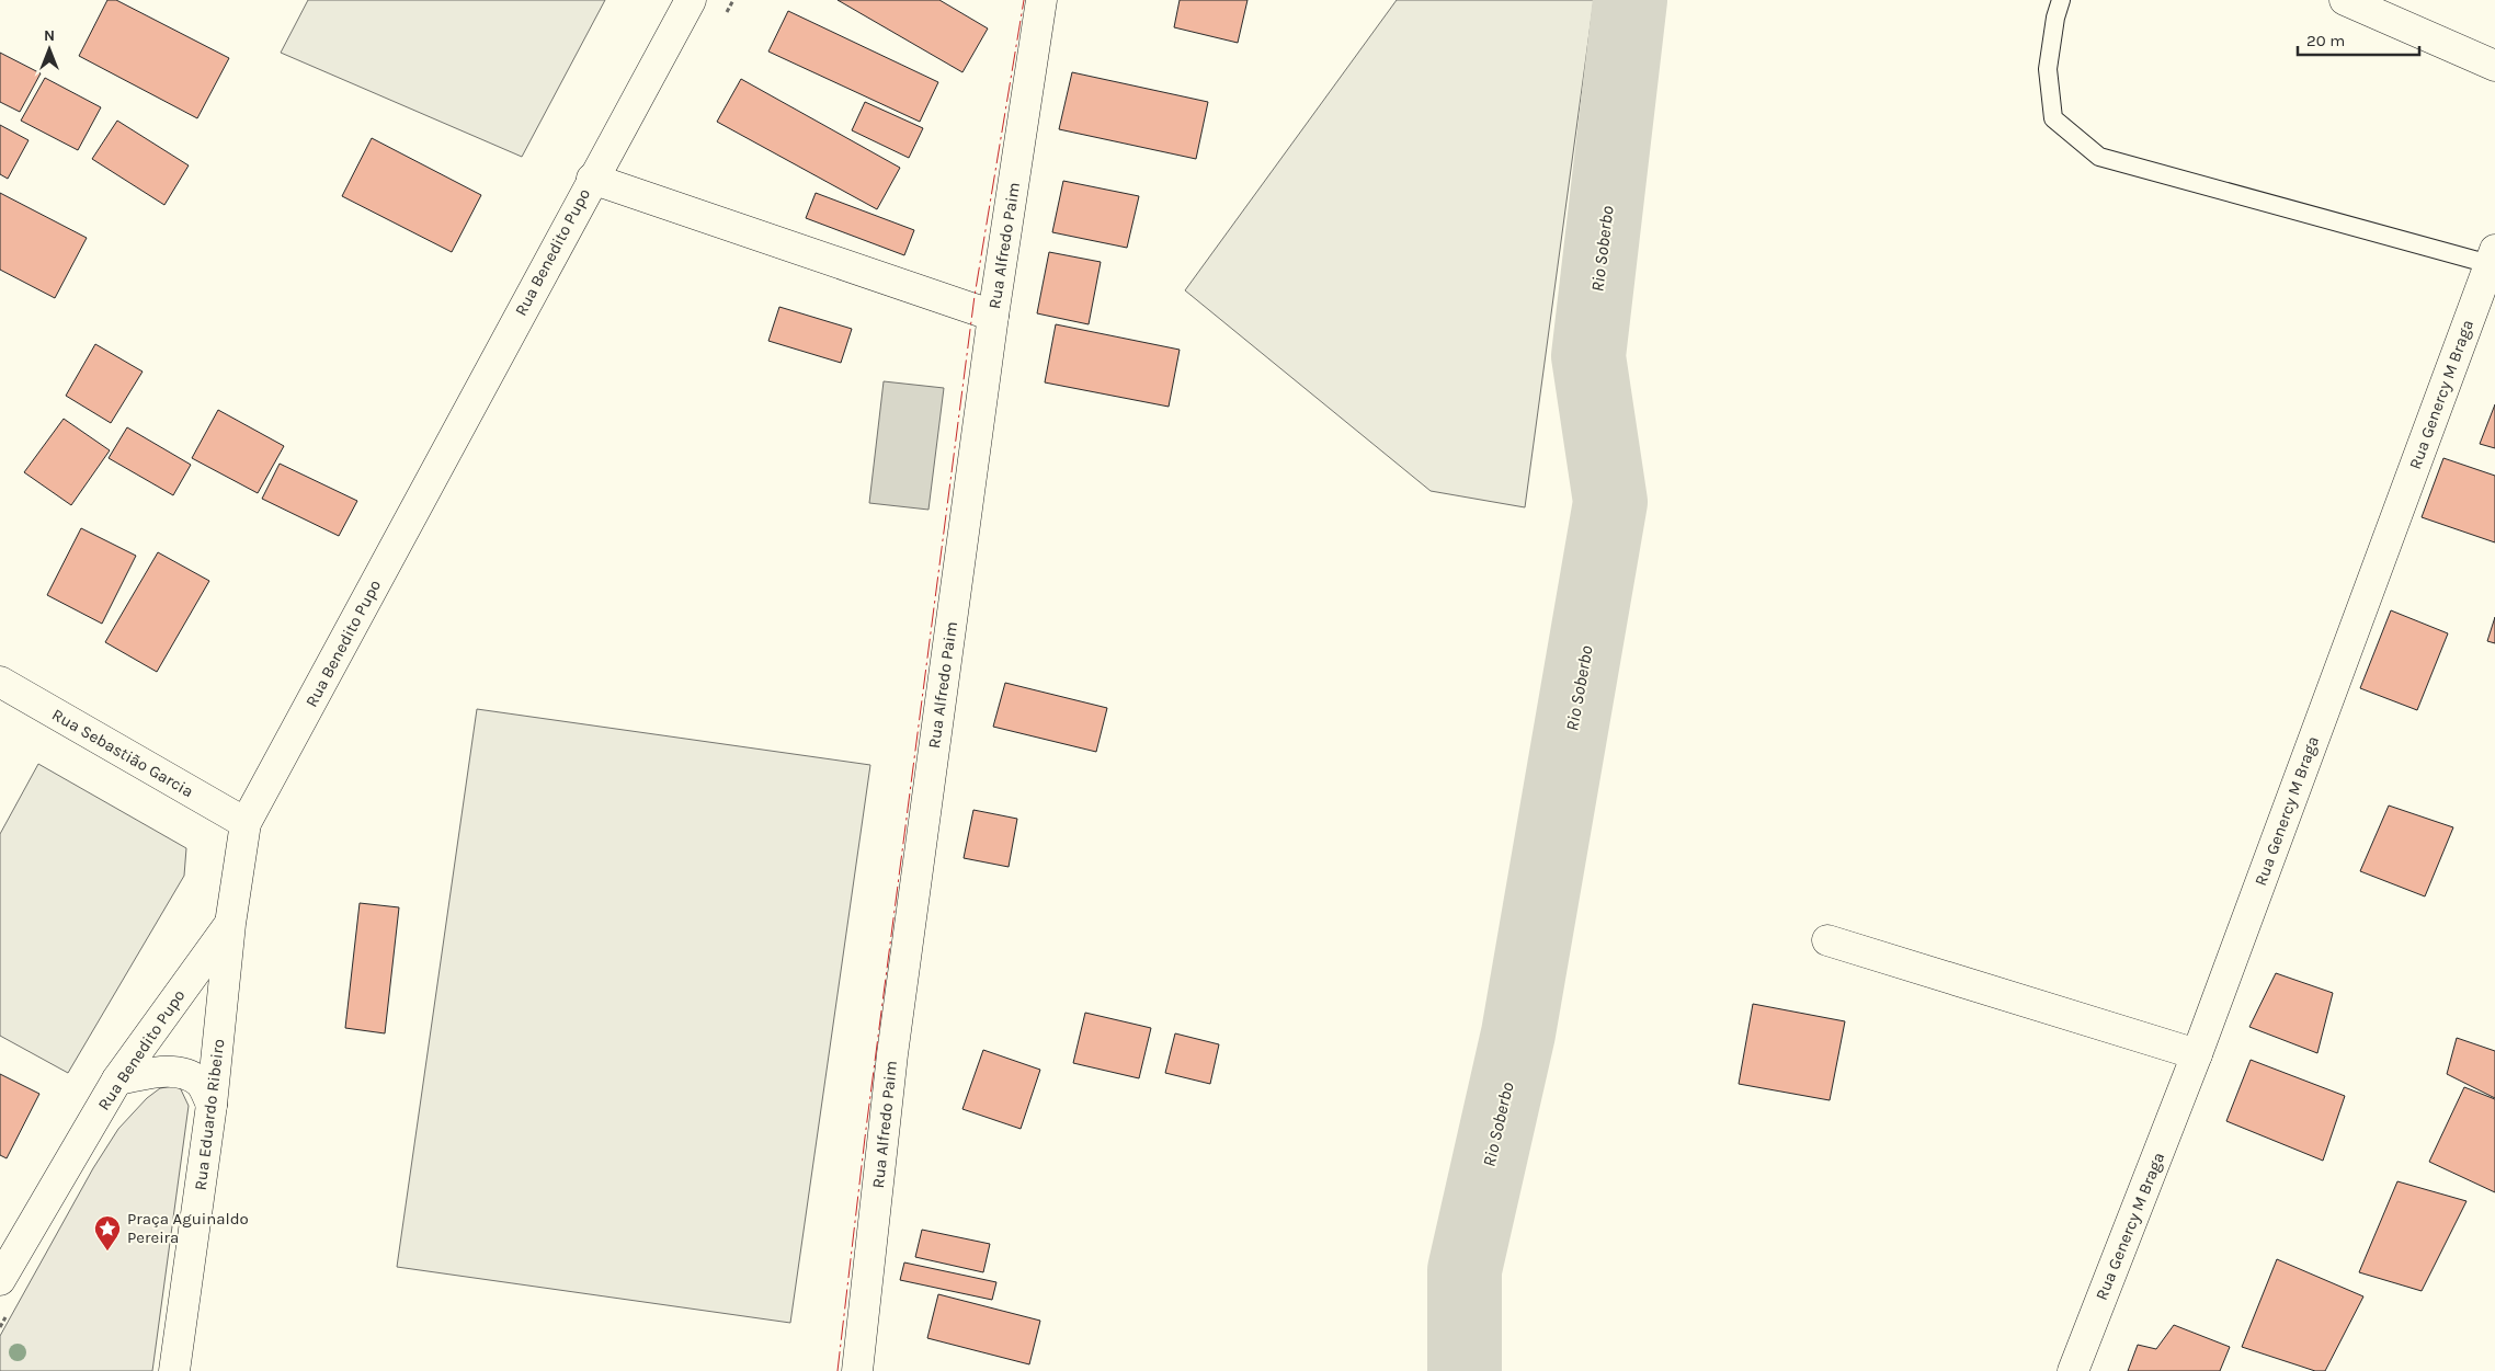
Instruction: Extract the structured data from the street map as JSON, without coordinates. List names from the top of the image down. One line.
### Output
{"streets":{"street":["Rua Alfredo Paim","Rua Benedito Pupo","Rua Genercy M Braga","Rua Sebastião Garcia","Rua Eduardo Ribeiro"]},"crossings":[["Rua Benedito Pupo","Rua Sebastião Garcia"],["Rua Benedito Pupo","Rua Eduardo Ribeiro"]],"water":["Rio Soberbo"],"places":{"place":["Praça Aguinaldo Pereira"]},"scale_bar":"20 m","north":"top"}
